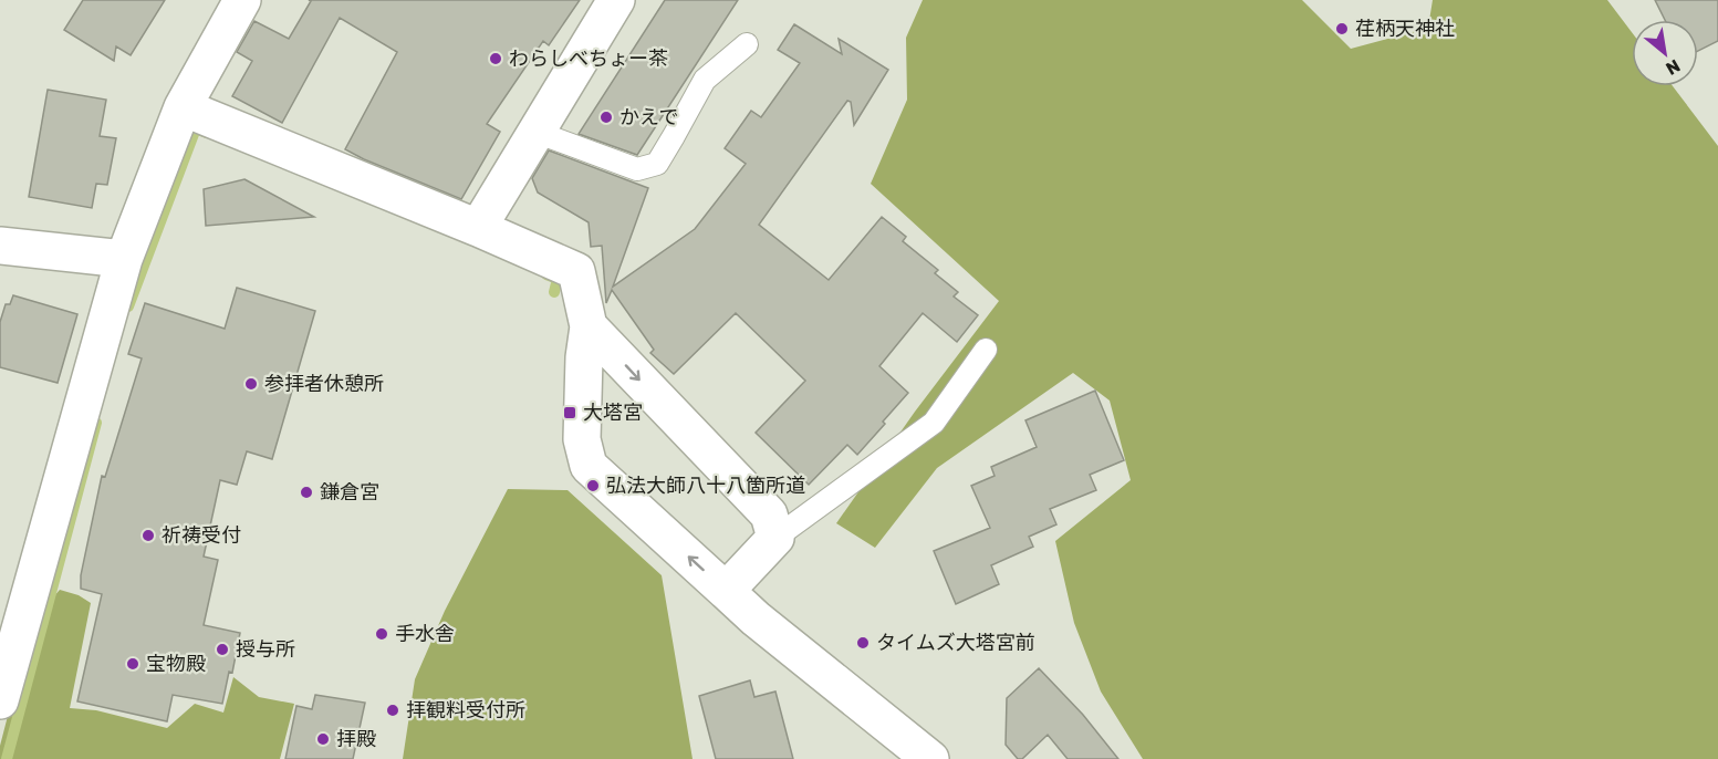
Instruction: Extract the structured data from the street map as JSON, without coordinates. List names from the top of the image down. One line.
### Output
{"places":{"other":["荏柄天神社","わらしべちょー茶","かえで","参拝者休憩所","弘法大師八十八箇所道","鎌倉宮","祈祷受付","手水舎","タイムズ大塔宮前","授与所","宝物殿","拝観料受付所","拝殿"],"transit":["大塔宮"]},"north":"bottom right"}
